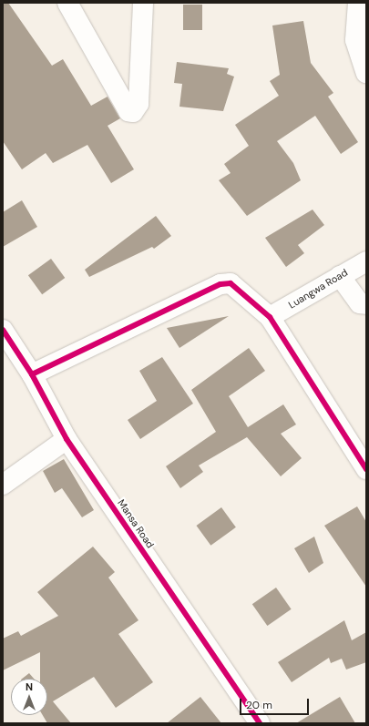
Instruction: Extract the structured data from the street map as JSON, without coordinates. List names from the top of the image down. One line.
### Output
{"streets":{"street":["Luangwa Road","Mansa Road"]},"scale_bar":"20 m","north":"top"}
